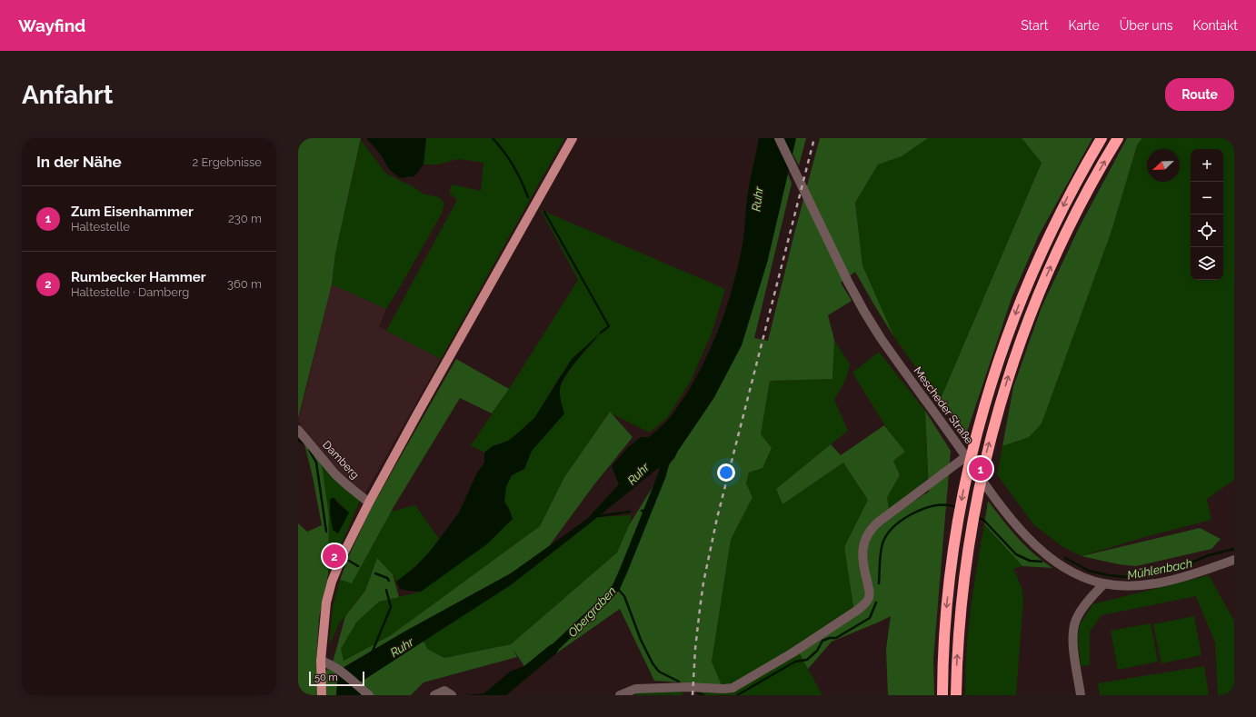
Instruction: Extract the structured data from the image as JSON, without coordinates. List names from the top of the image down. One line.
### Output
{"streets":{"street":["Mescheder Straße","Damberg"]},"water":["Ruhr","Mühlenbach","Obergraben"],"scale_bar":"50 m","north":"bottom left","page":{"header":"Wayfind","nav":["Start","Karte","Über uns","Kontakt"],"buttons":"Route","title":"Anfahrt","heading":["In der Nähe","2 Ergebnisse"],"map_buttons":["+","−"],"list":[{"mark":"1","name":"Zum Eisenhammer","note":"Haltestelle","value":"230 m"},{"mark":"2","name":"Rumbecker Hammer","note":"Haltestelle · Damberg","value":"360 m"}],"pins":["1","2"],"scale":"50 m"}}
